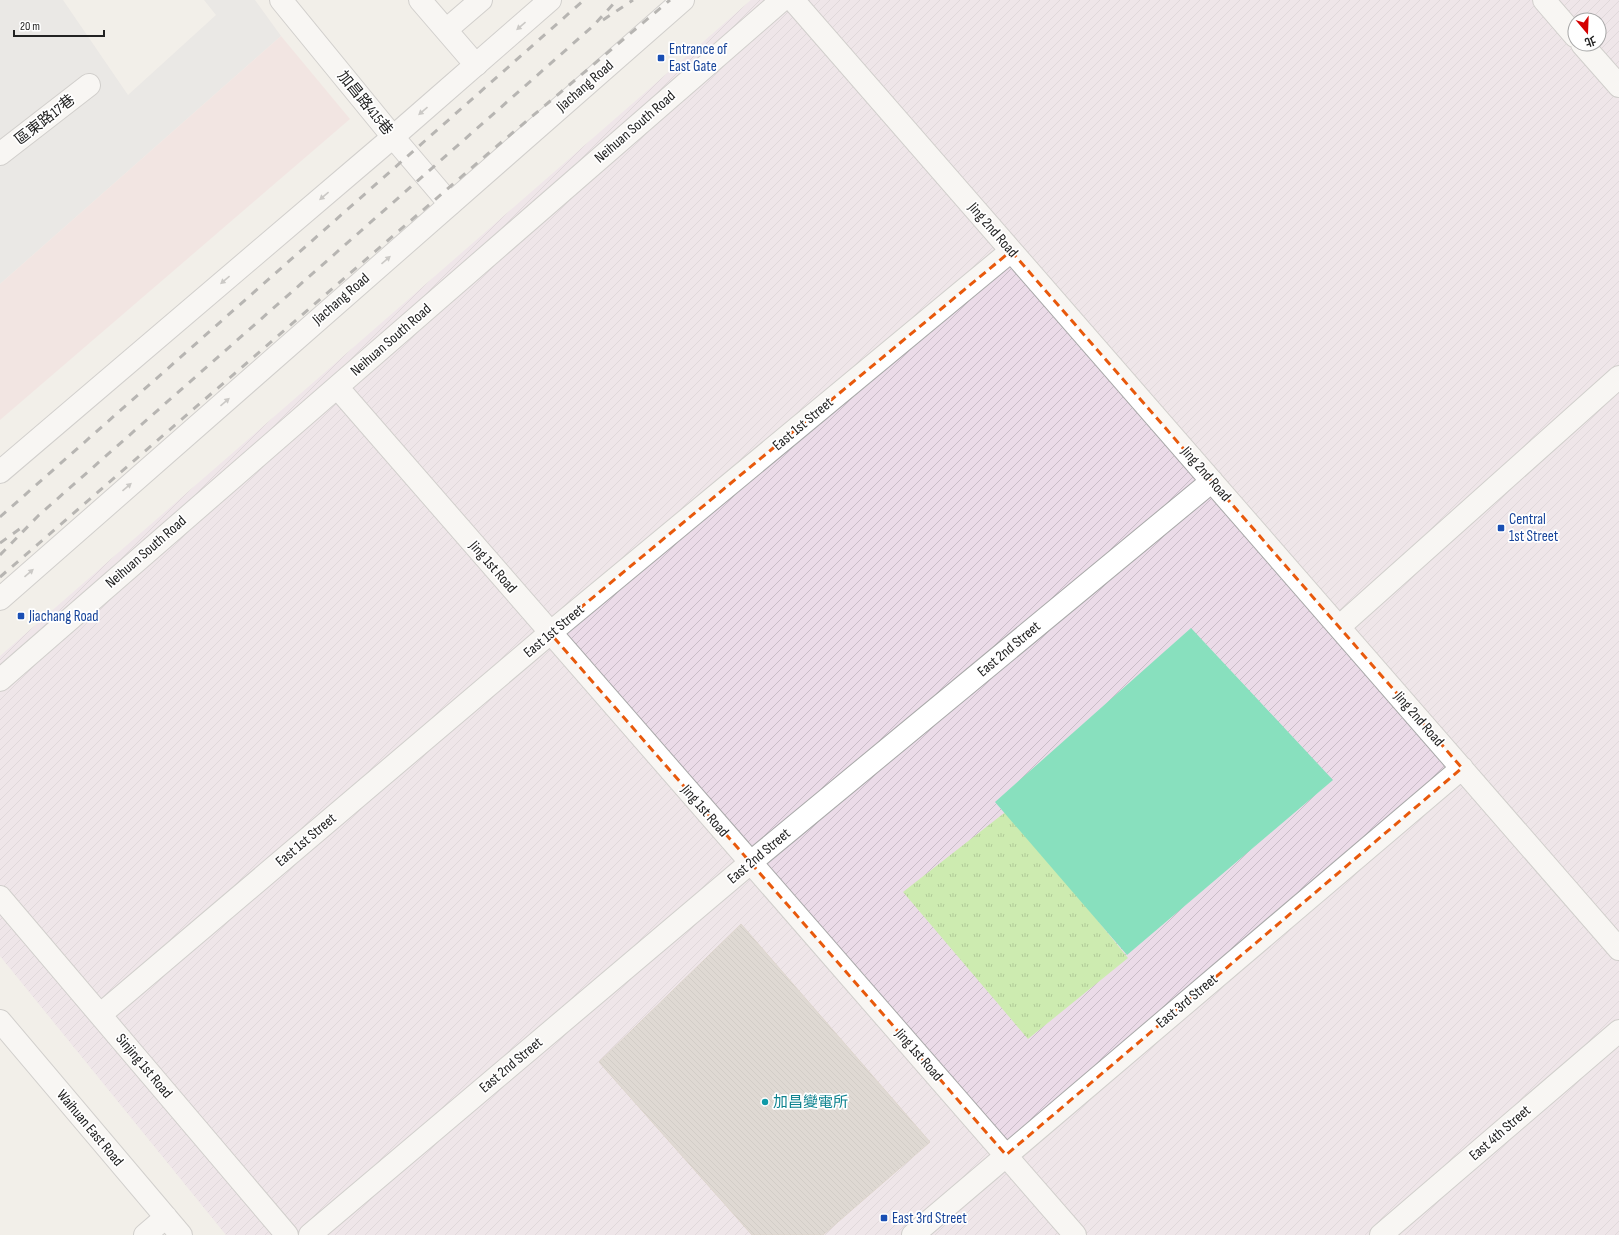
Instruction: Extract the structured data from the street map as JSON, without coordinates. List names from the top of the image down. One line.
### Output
{"streets":{"street":["Jiachang Road","加昌路415巷","區東路17巷","Neihuan South Road","Jing 2nd Road","East 1st Street","Jing 1st Road","East 2nd Street","East 3rd Street","Sinjing 1st Road","Waihuan East Road","East 4th Street"]},"crossings":[["Jiachang Road","加昌路415巷"],["Neihuan South Road","Jing 1st Road"],["Jing 2nd Road","East 1st Street"],["Jing 2nd Road","East 2nd Street"],["Jing 2nd Road","East 3rd Street"],["East 1st Street","Jing 1st Road"],["East 1st Street","Sinjing 1st Road"],["Jing 1st Road","East 2nd Street"],["Jing 1st Road","East 3rd Street"]],"places":{"transit":["Entrance of East Gate","Central 1st Street","Jiachang Road","East 3rd Street"],"other":["加昌變電所"]},"scale_bar":"20 m","north":"bottom"}
